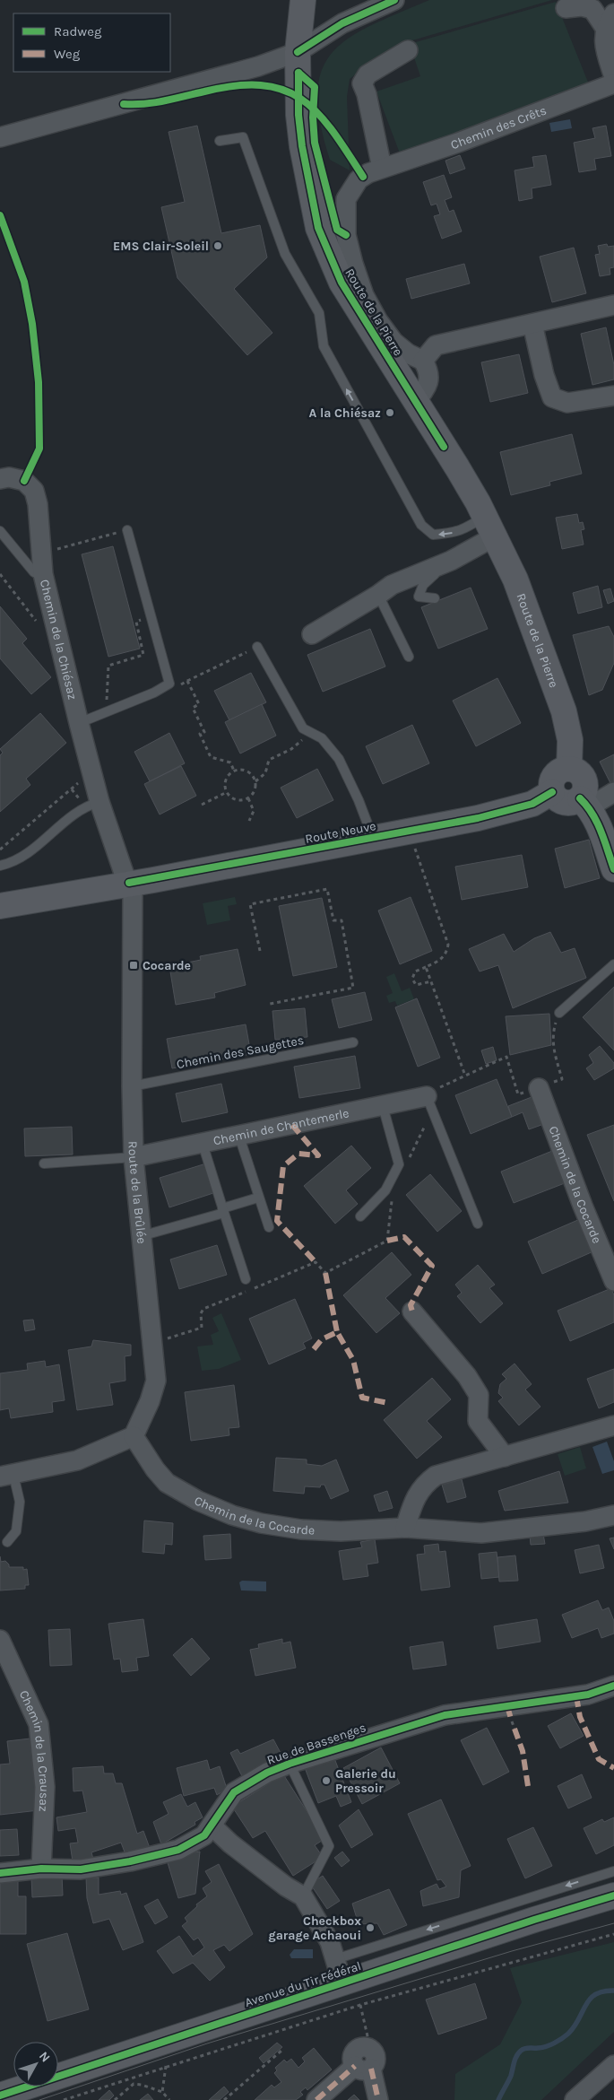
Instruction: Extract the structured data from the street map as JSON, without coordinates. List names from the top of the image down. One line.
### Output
{"streets":{"main road":["Route de la Pierre","Route Neuve","Avenue du Tir Fédéral"],"street":["Chemin des Crêts","Chemin de la Chiésaz","Chemin de Chantemerle","Chemin de la Cocarde","Route de la Brûlée","Rue de Bassenges","Chemin de la Crausaz"],"lane":["Chemin des Saugettes"]},"crossings":[["Route de la Pierre","Route Neuve"],["Chemin de la Chiésaz","Route Neuve"],["Chemin de la Chiésaz","Route de la Brûlée"],["Route Neuve","Route de la Brûlée"],["Chemin des Saugettes","Route de la Brûlée"],["Chemin de Chantemerle","Route de la Brûlée"],["Chemin de la Cocarde","Route de la Brûlée"],["Rue de Bassenges","Chemin de la Crausaz"]],"places":{"other":["EMS Clair-Soleil","A la Chiésaz","Galerie du Pressoir","Checkbox garage Achaoui"],"transit":["Cocarde"]},"legend":["Radweg","Weg"],"north":"top right"}
